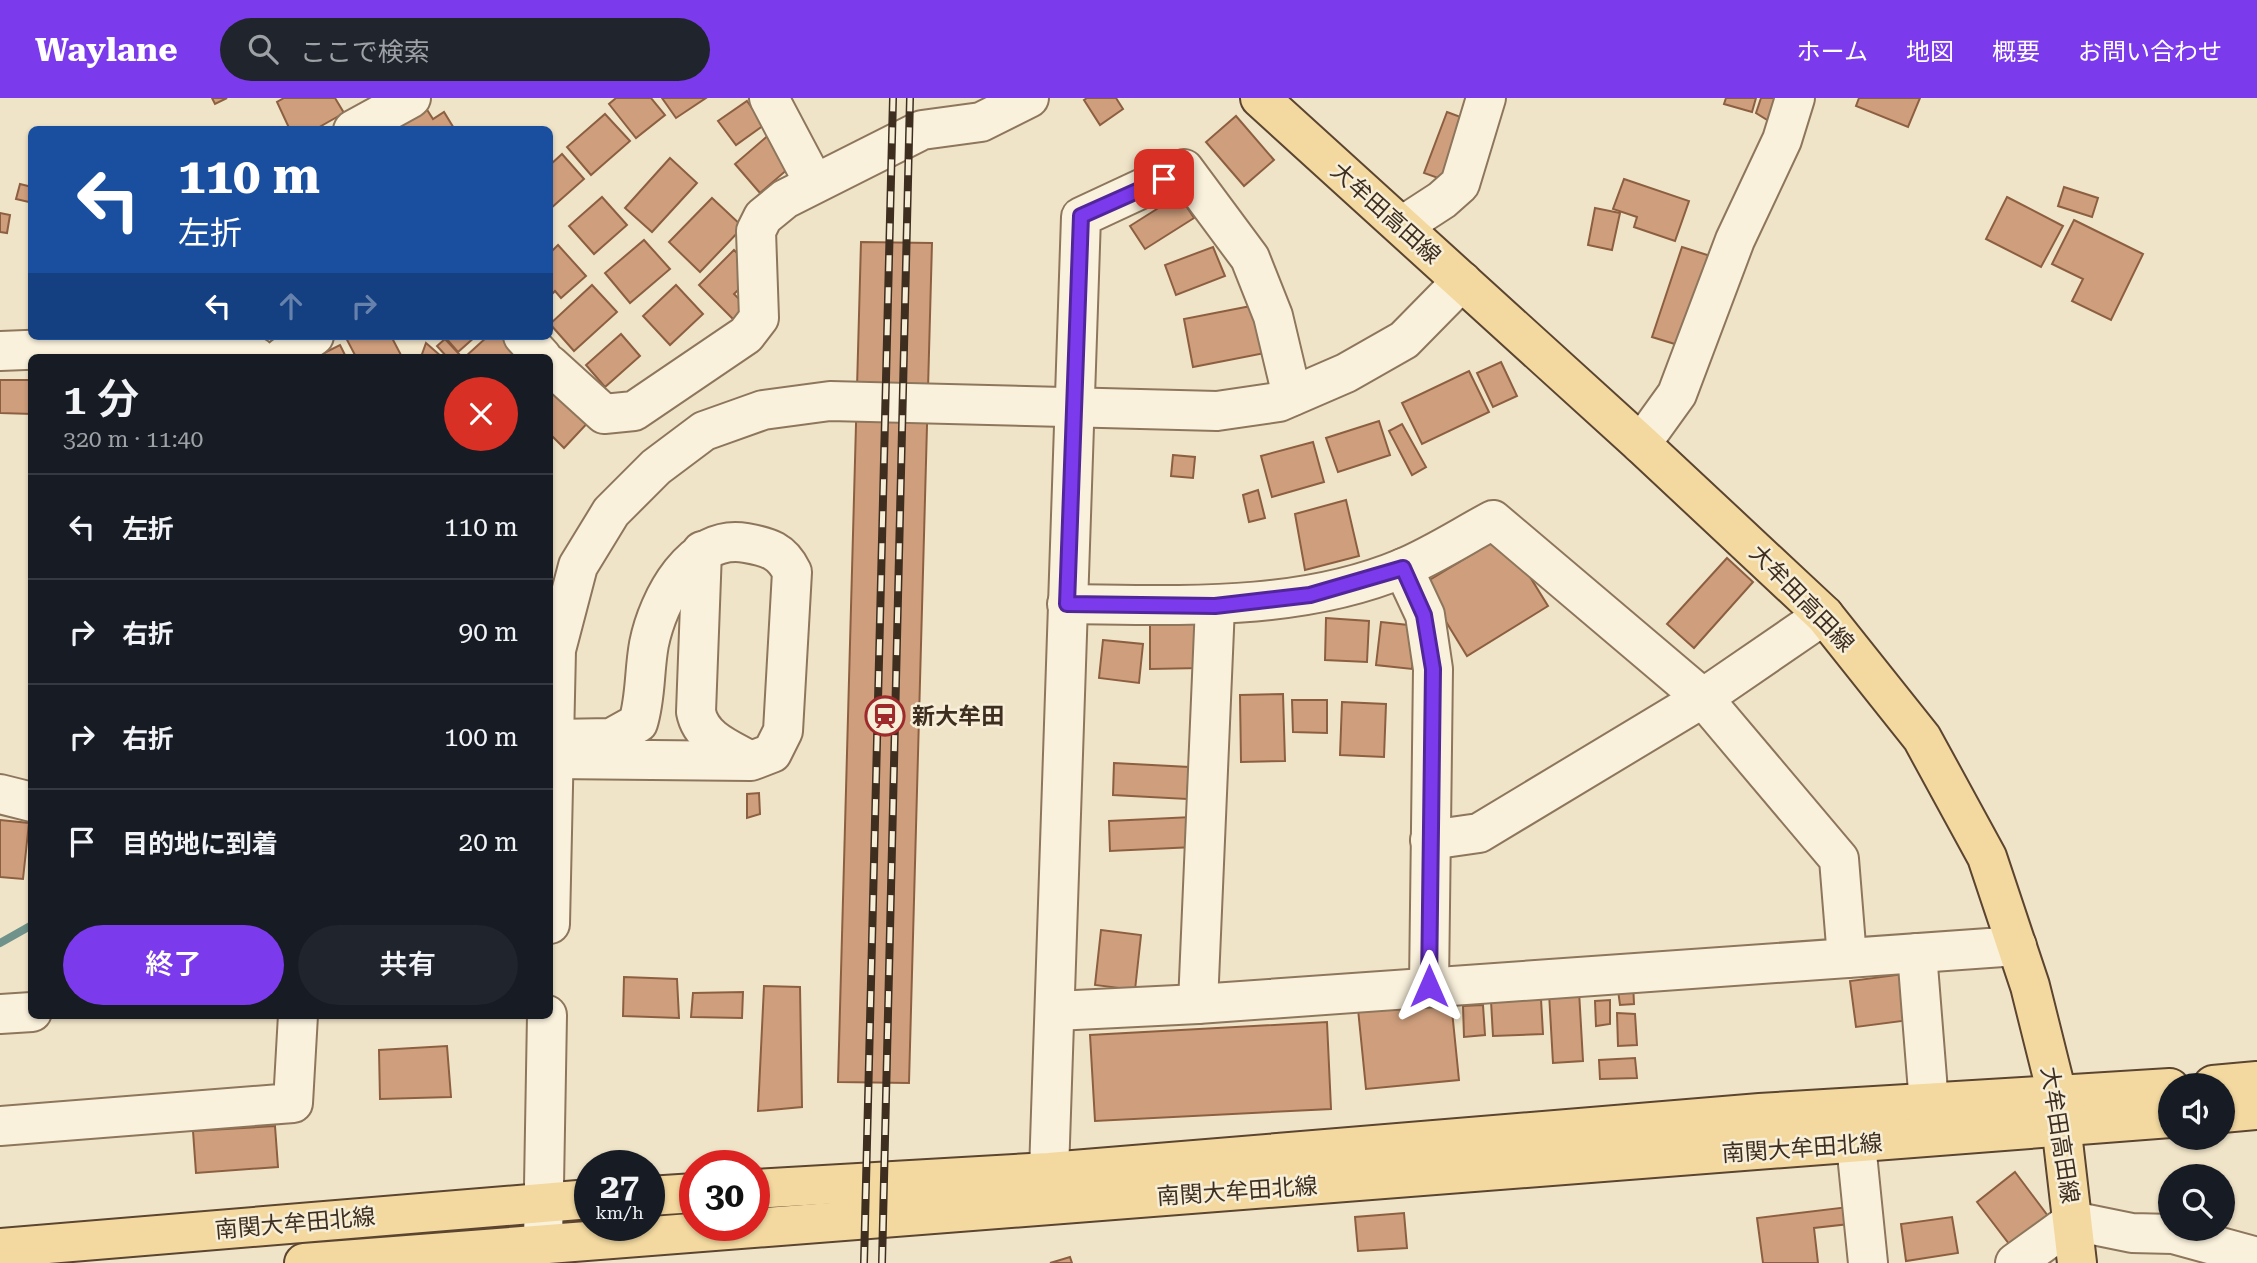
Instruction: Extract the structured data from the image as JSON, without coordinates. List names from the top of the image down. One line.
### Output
{"streets":{"main road":["大牟田高田線","南関大牟田北線"]},"crossings":[["大牟田高田線","南関大牟田北線"]],"places":{"station":["新大牟田"]},"page":{"header":"Waylane","search":"ここで検索","nav":["ホーム","地図","概要","お問い合わせ"],"turn":["110 m","左折"],"heading":["1 分","320 m · 11:40"],"list":[{"name":"左折","value":"110 m"},{"name":"右折","value":"90 m"},{"name":"右折","value":"100 m"},{"name":"目的地に到着","value":"20 m"}],"buttons":["終了","共有"],"speed":"27 km/h","limit":"30"}}
